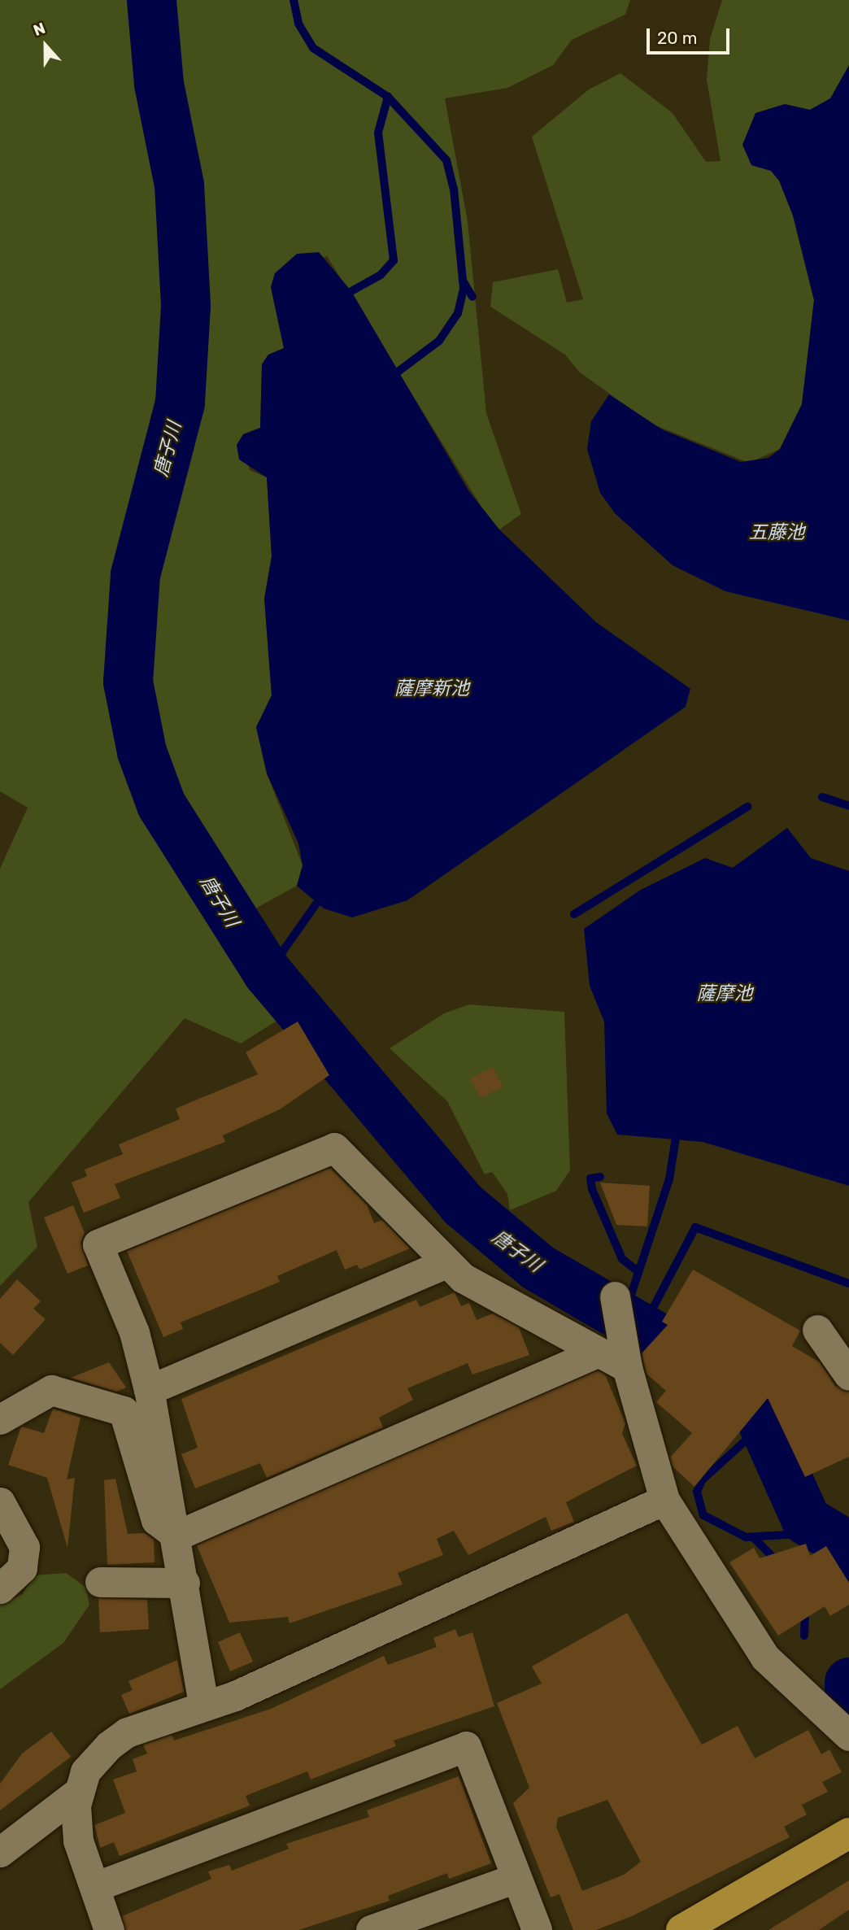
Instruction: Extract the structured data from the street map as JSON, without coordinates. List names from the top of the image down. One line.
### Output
{"water":["唐子川","五藤池","薩摩新池","薩摩池"],"scale_bar":"20 m","north":"top"}
